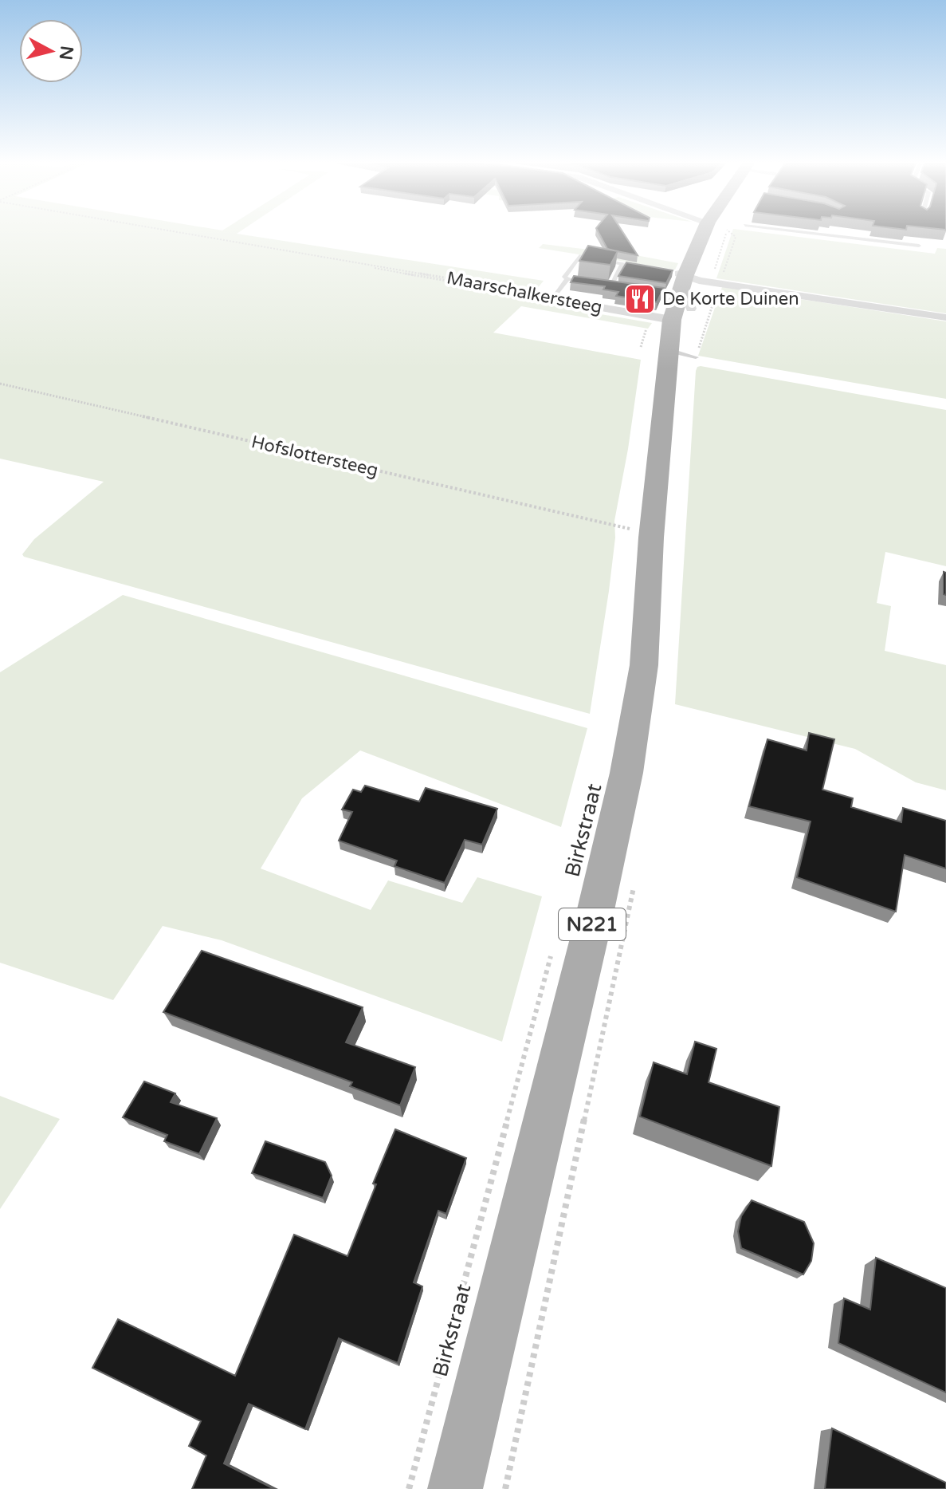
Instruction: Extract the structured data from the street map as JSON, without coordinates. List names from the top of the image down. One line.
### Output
{"streets":{"main road":["Birkstraat","N221"],"street":["Maarschalkersteeg"],"path":["Hofslottersteeg"]},"crossings":[["Maarschalkersteeg","Birkstraat"]],"places":{"restaurant":["De Korte Duinen"]},"north":"right"}
